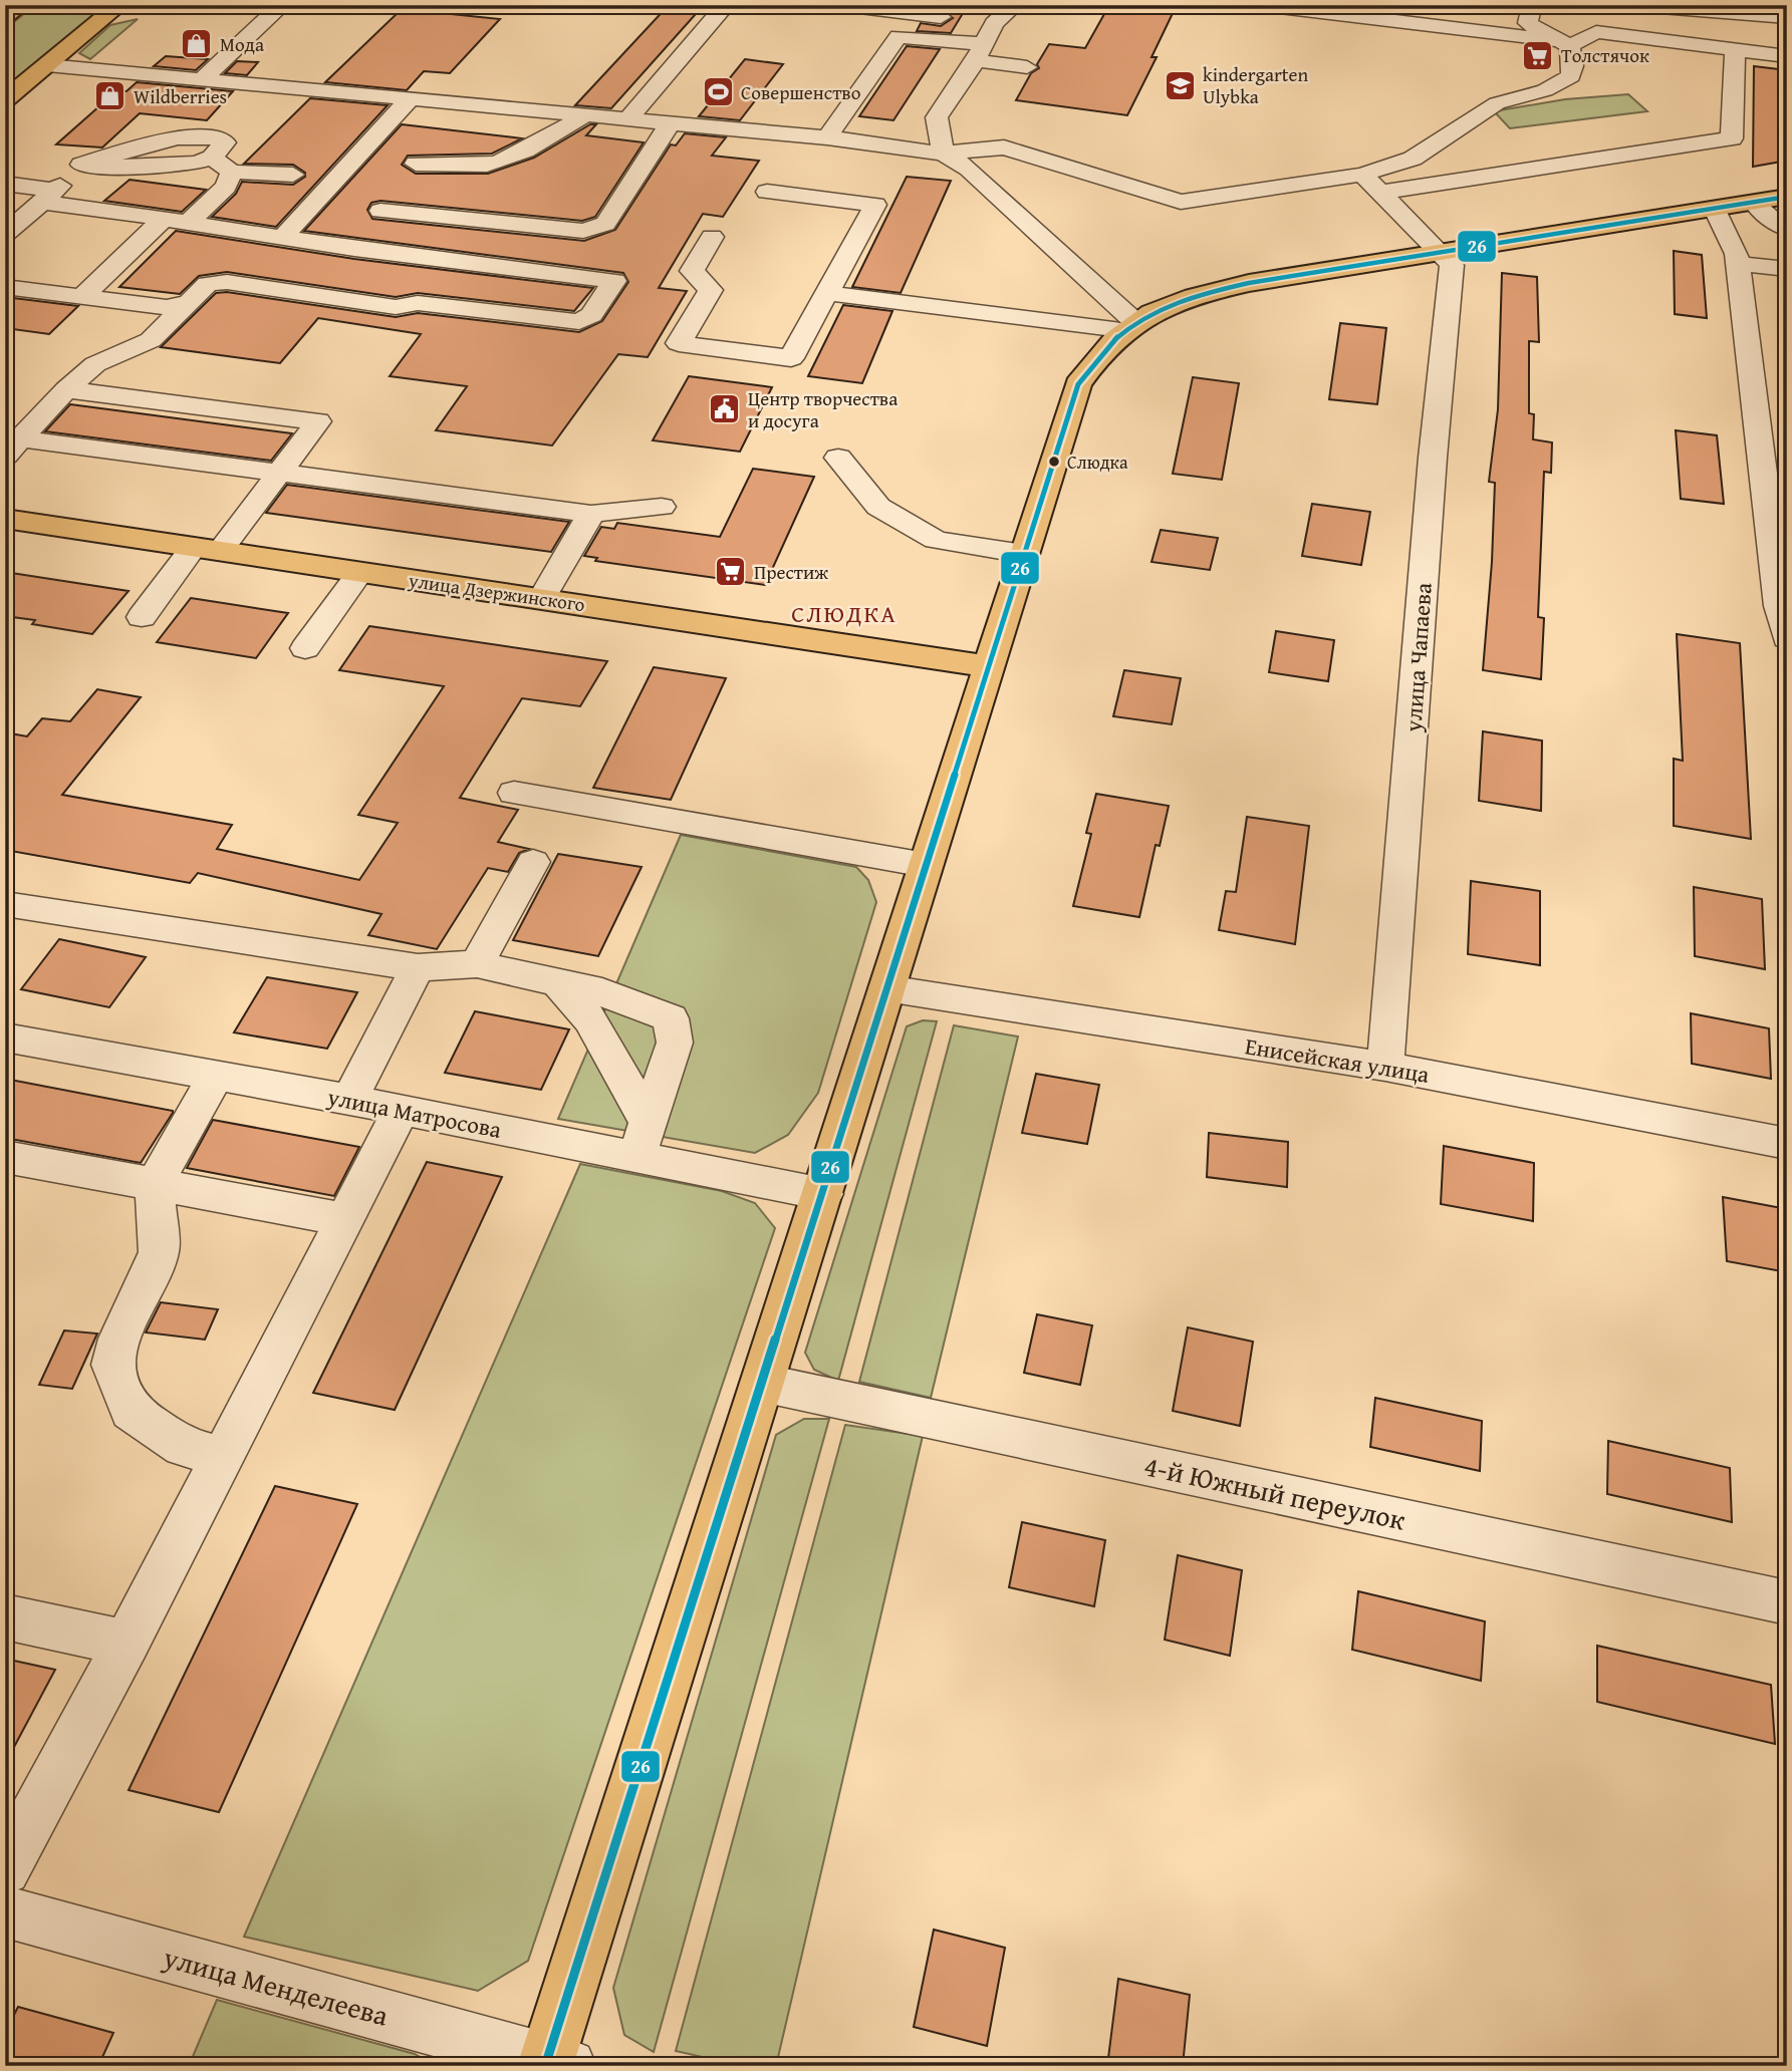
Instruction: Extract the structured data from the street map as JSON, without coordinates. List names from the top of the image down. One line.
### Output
{"streets":{"main road":["улица Дзержинского"],"street":["улица Чапаева","Енисейская улица","улица Матросова","4-й Южный переулок","улица Менделеева"]},"crossings":[["улица Чапаева","Енисейская улица"]],"districts":["СЛЮДКА"],"places":{"shop":["Мода","Wildberries"],"supermarket":["Толстячок","Престиж"],"school or university":["kindergarten Ulybka"],"sports":["Совершенство"],"public building":["Центр творчества и досуга"],"other":["Слюдка"]},"lines":["transit line 26"]}
